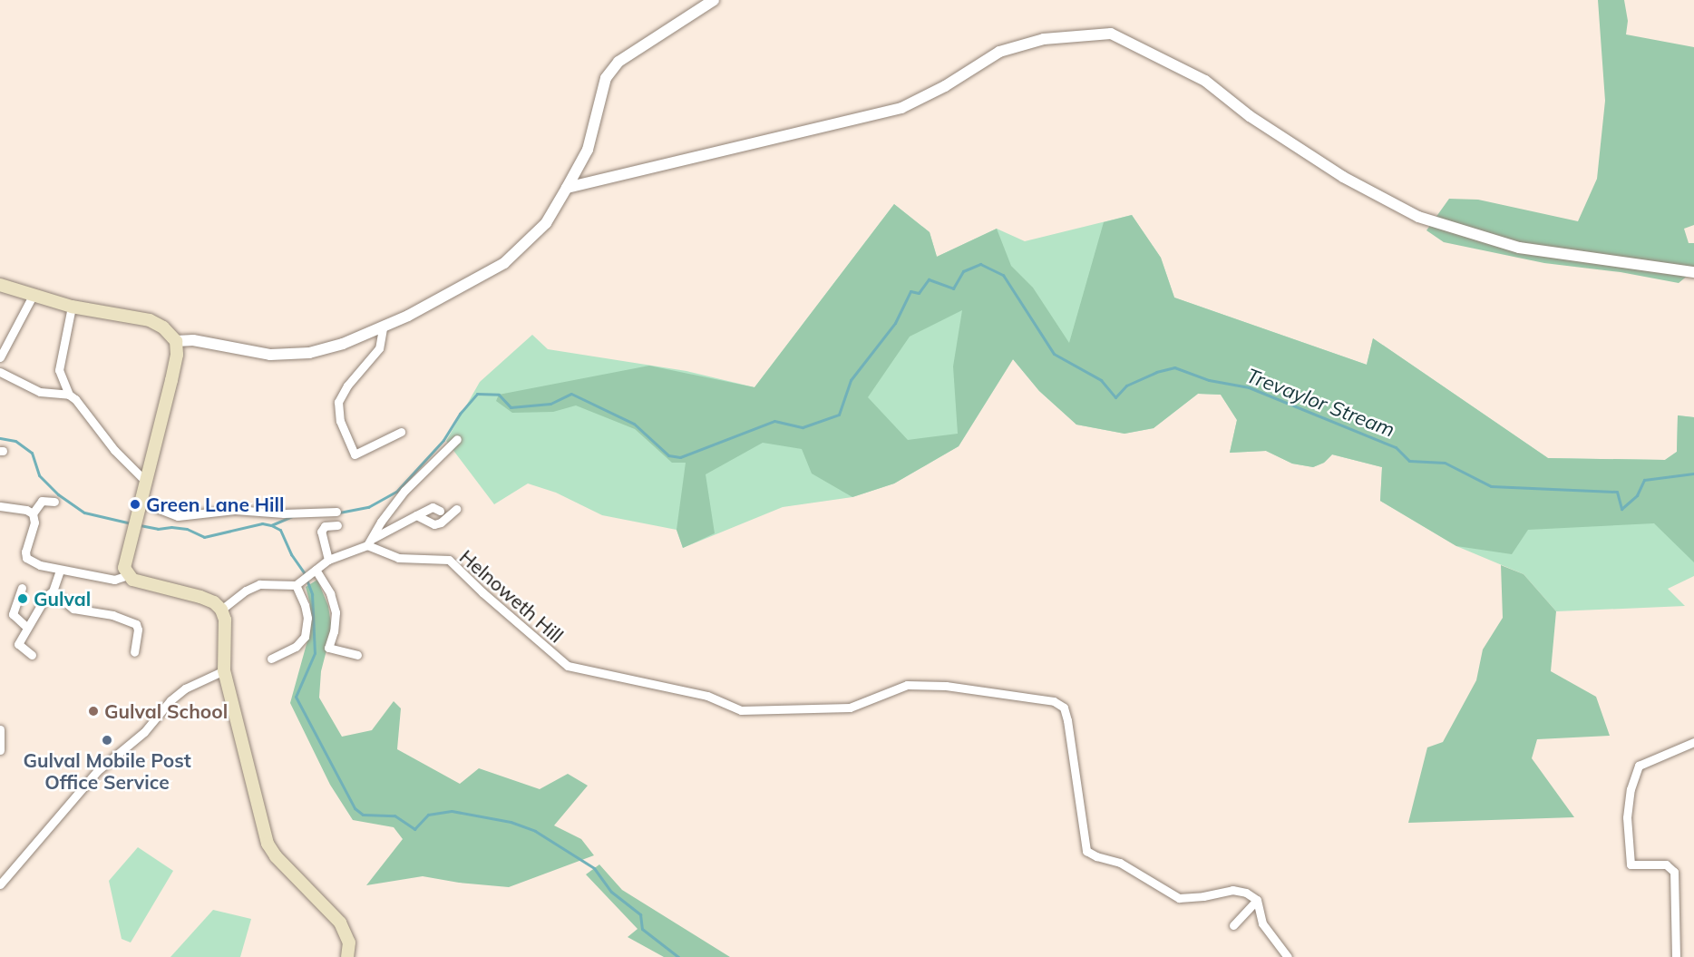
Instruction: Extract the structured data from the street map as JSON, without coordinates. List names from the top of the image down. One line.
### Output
{"streets":{"street":["Helnoweth Hill"]},"water":["Trevaylor Stream"],"places":["Green Lane Hill","Gulval","Gulval School","Gulval Mobile Post Office Service"]}
